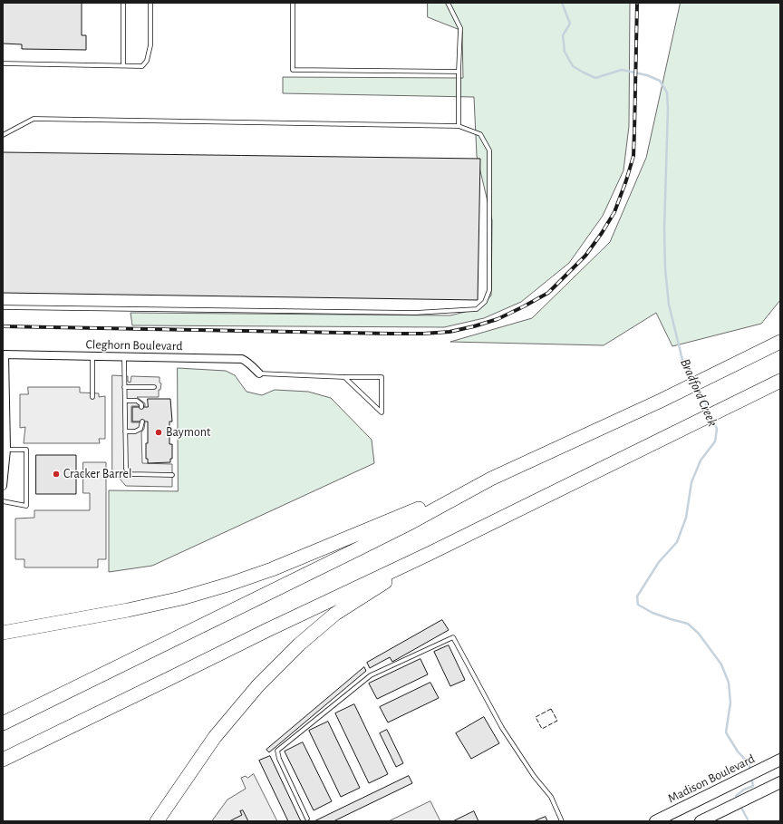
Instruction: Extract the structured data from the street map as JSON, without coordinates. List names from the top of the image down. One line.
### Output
{"streets":{"main road":["Madison Boulevard"],"street":["Cleghorn Boulevard"]},"water":["Bradford Creek"],"places":["Baymont","Cracker Barrel"]}
